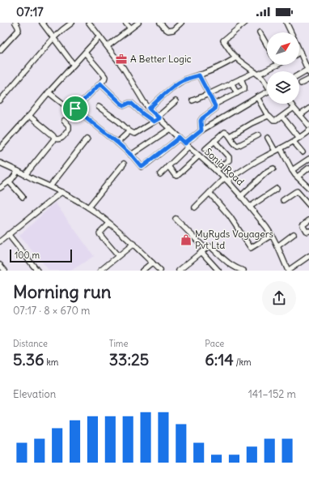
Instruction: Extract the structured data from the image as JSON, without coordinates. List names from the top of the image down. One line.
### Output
{"streets":{"street":["Sonia Road"]},"places":{"office":["A Better Logic"],"shop":["MyRyds Voyagers Pvt Ltd"]},"scale_bar":"100 m","north":"top right","page":{"status":"07:17","scale":"100 m","heading":["Morning run","07:17 · 8 × 670 m"],"stats":[["Distance","5.36 km"],["Time","33:25"],["Pace","6:14 /km"]],"chart":["Elevation","141–152 m"]}}
